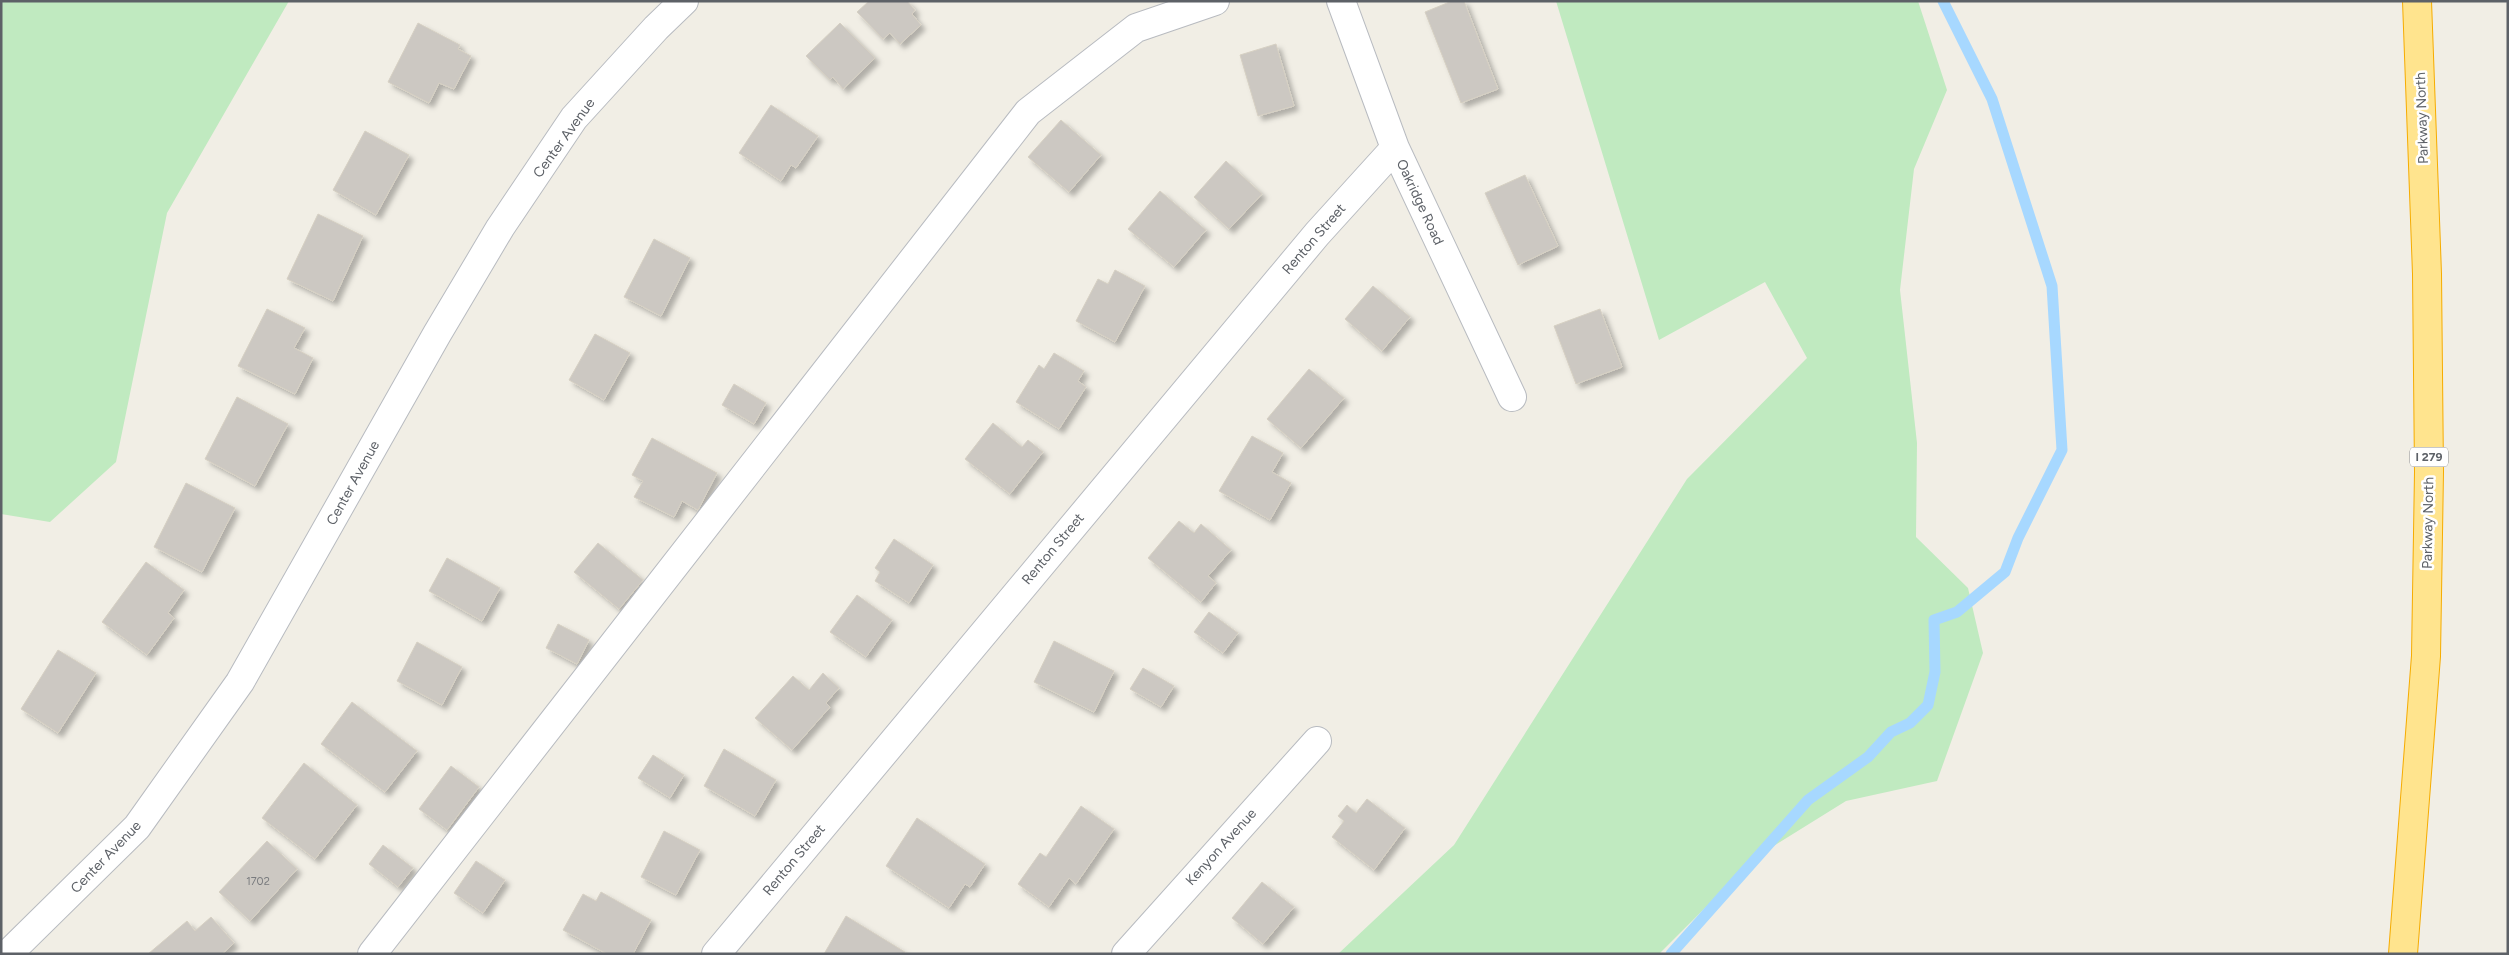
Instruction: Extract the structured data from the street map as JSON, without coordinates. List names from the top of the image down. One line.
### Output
{"streets":{"highway":["Parkway North","I 279"],"street":["Center Avenue","Oakridge Road","Renton Street","Kenyon Avenue"]},"crossings":[["Oakridge Road","Renton Street"]],"house_numbers":["1702"]}
